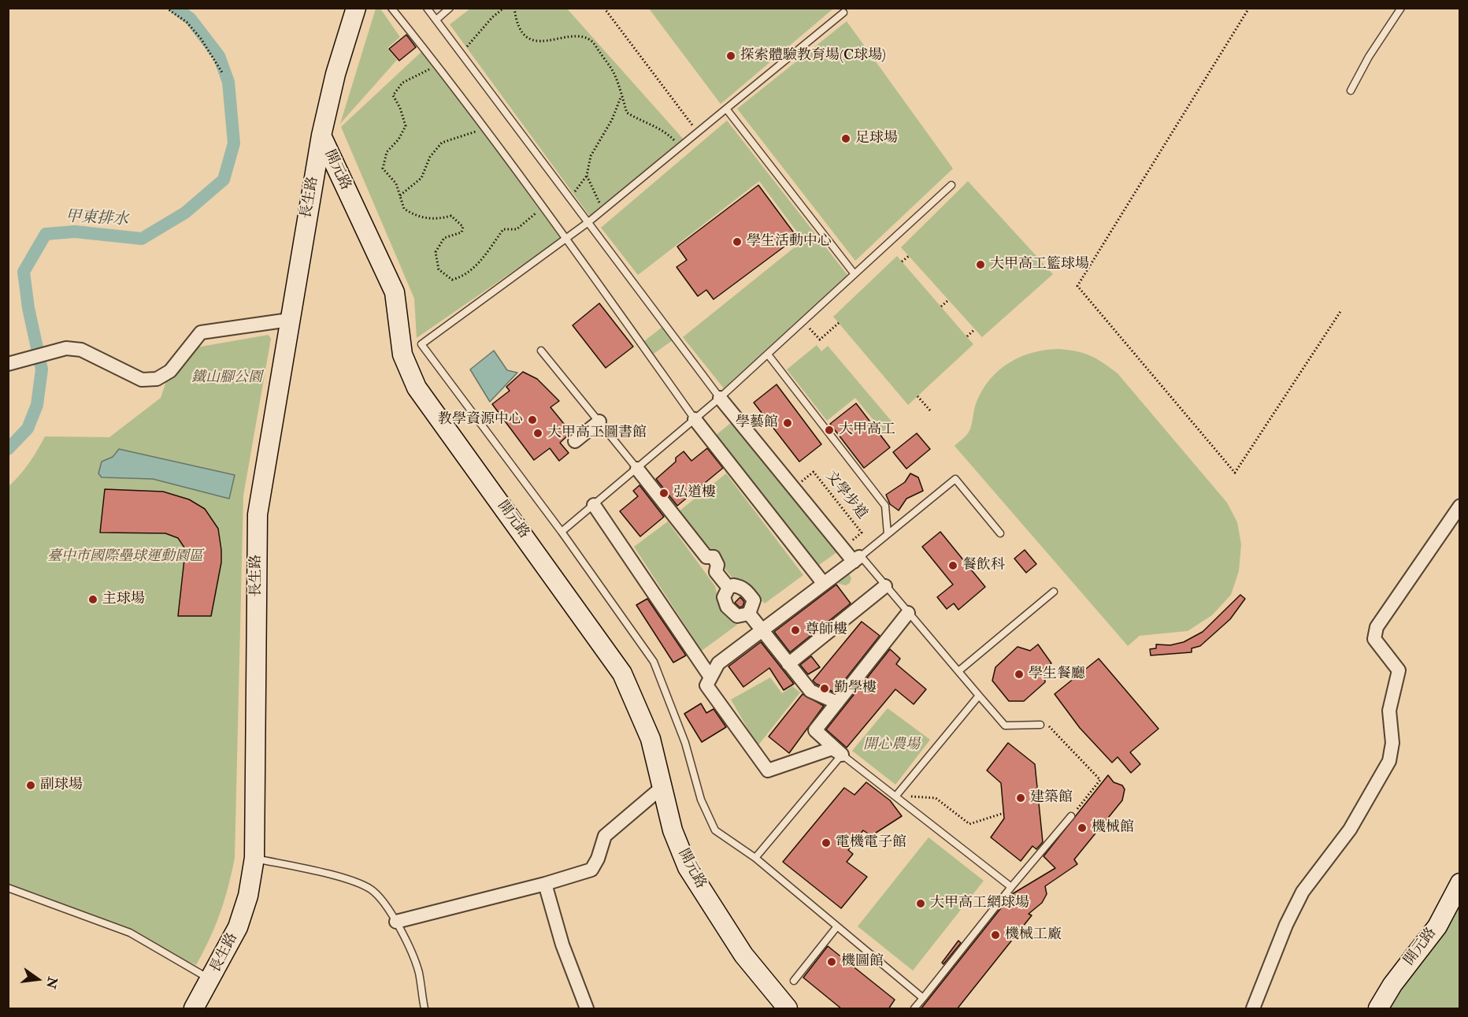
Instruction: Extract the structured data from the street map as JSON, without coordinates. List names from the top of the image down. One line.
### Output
{"streets":{"street":["開元路","長生路"],"path":["文學步道"]},"crossings":[["開元路","長生路"]],"water":["甲東排水"],"parks":["鐵山腳公園","臺中市國際壘球運動園區","開心農場"],"places":["探索體驗教育場(C球場)","足球場","學生活動中心","大甲高工籃球場","教學資源中心","學藝館","大甲高工","大甲高工圖書館","弘道樓","餐飲科","主球場","尊師樓","學生餐廳","勤學樓","副球場","建築館","機械館","電機電子館","大甲高工網球場","機械工廠","機圖館"],"north":"right"}
